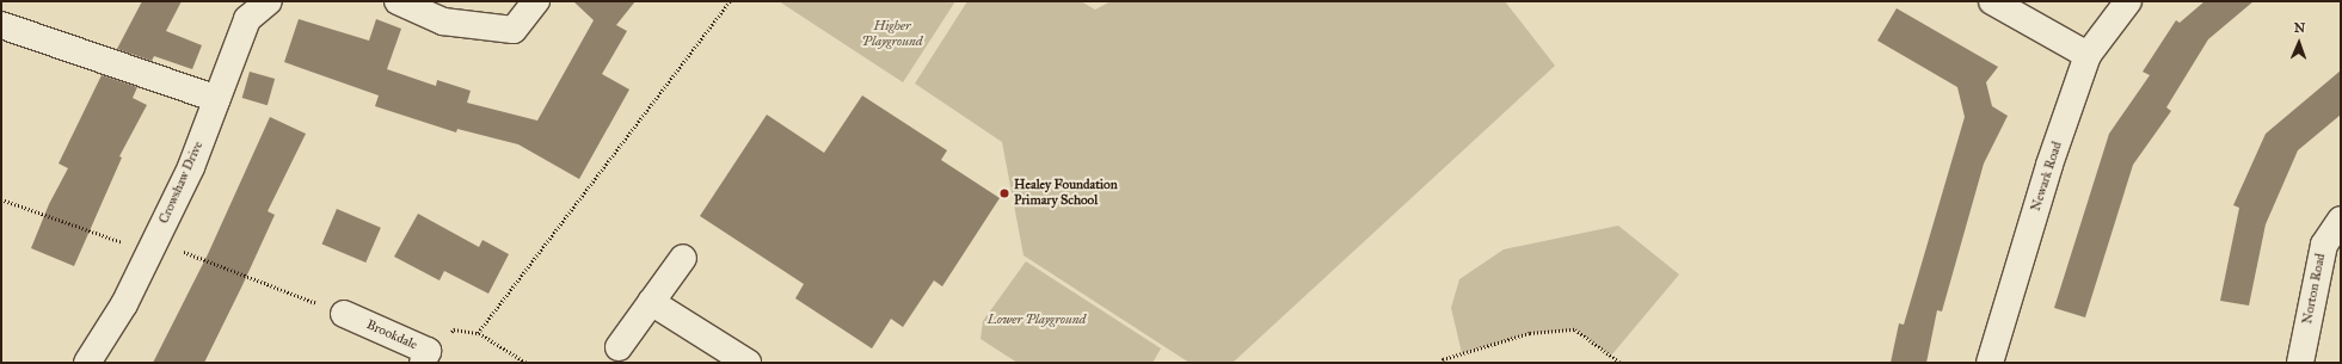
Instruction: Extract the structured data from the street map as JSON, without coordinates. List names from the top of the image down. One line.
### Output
{"streets":{"street":["Newark Road","Crowshaw Drive","Norton Road","Brookdale"]},"parks":["Higher Playground","Lower Playground"],"places":["Healey Foundation Primary School"],"north":"top"}
